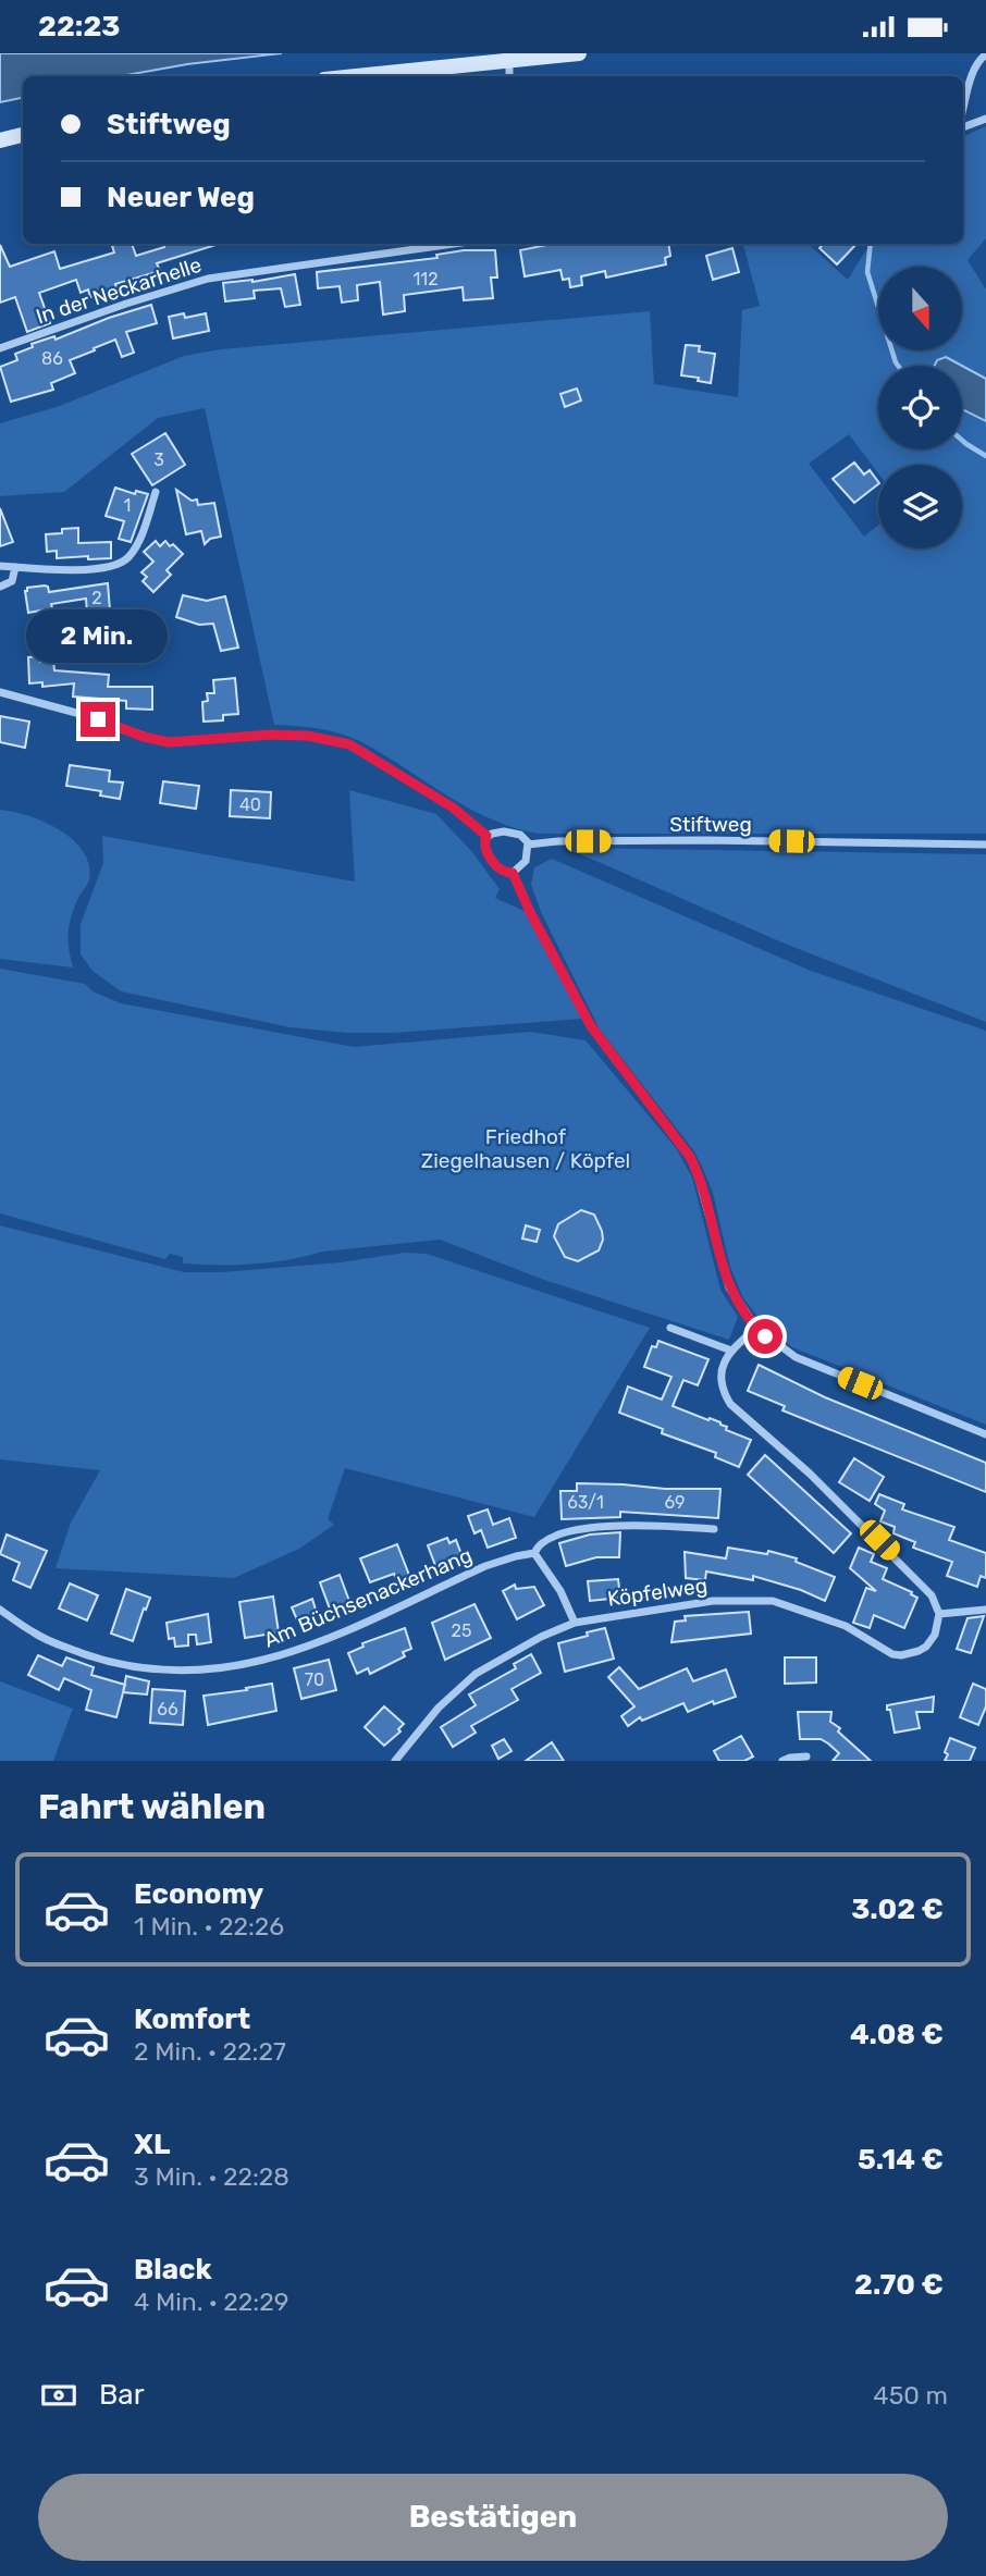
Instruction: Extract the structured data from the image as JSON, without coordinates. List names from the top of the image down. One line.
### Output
{"streets":{"street":["In der Neckarhelle","Stiftweg","Köpfelweg","Am Büchsenackerhang"]},"parks":["Friedhof Ziegelhausen / Köpfel"],"house_numbers":["112","86","3","1","2","40","63/1","69","25","70","66"],"north":"bottom","page":{"status":"22:23","banner":["Stiftweg","Neuer Weg"],"bubble":"2 Min.","heading":"Fahrt wählen","list":[{"name":"Economy","note":"1 Min. · 22:26","value":"3.02 €"},{"name":"Komfort","note":"2 Min. · 22:27","value":"4.08 €"},{"name":"XL","note":"3 Min. · 22:28","value":"5.14 €"},{"name":"Black","note":"4 Min. · 22:29","value":"2.70 €"}],"pay":["Bar","450 m"],"buttons":"Bestätigen"}}
